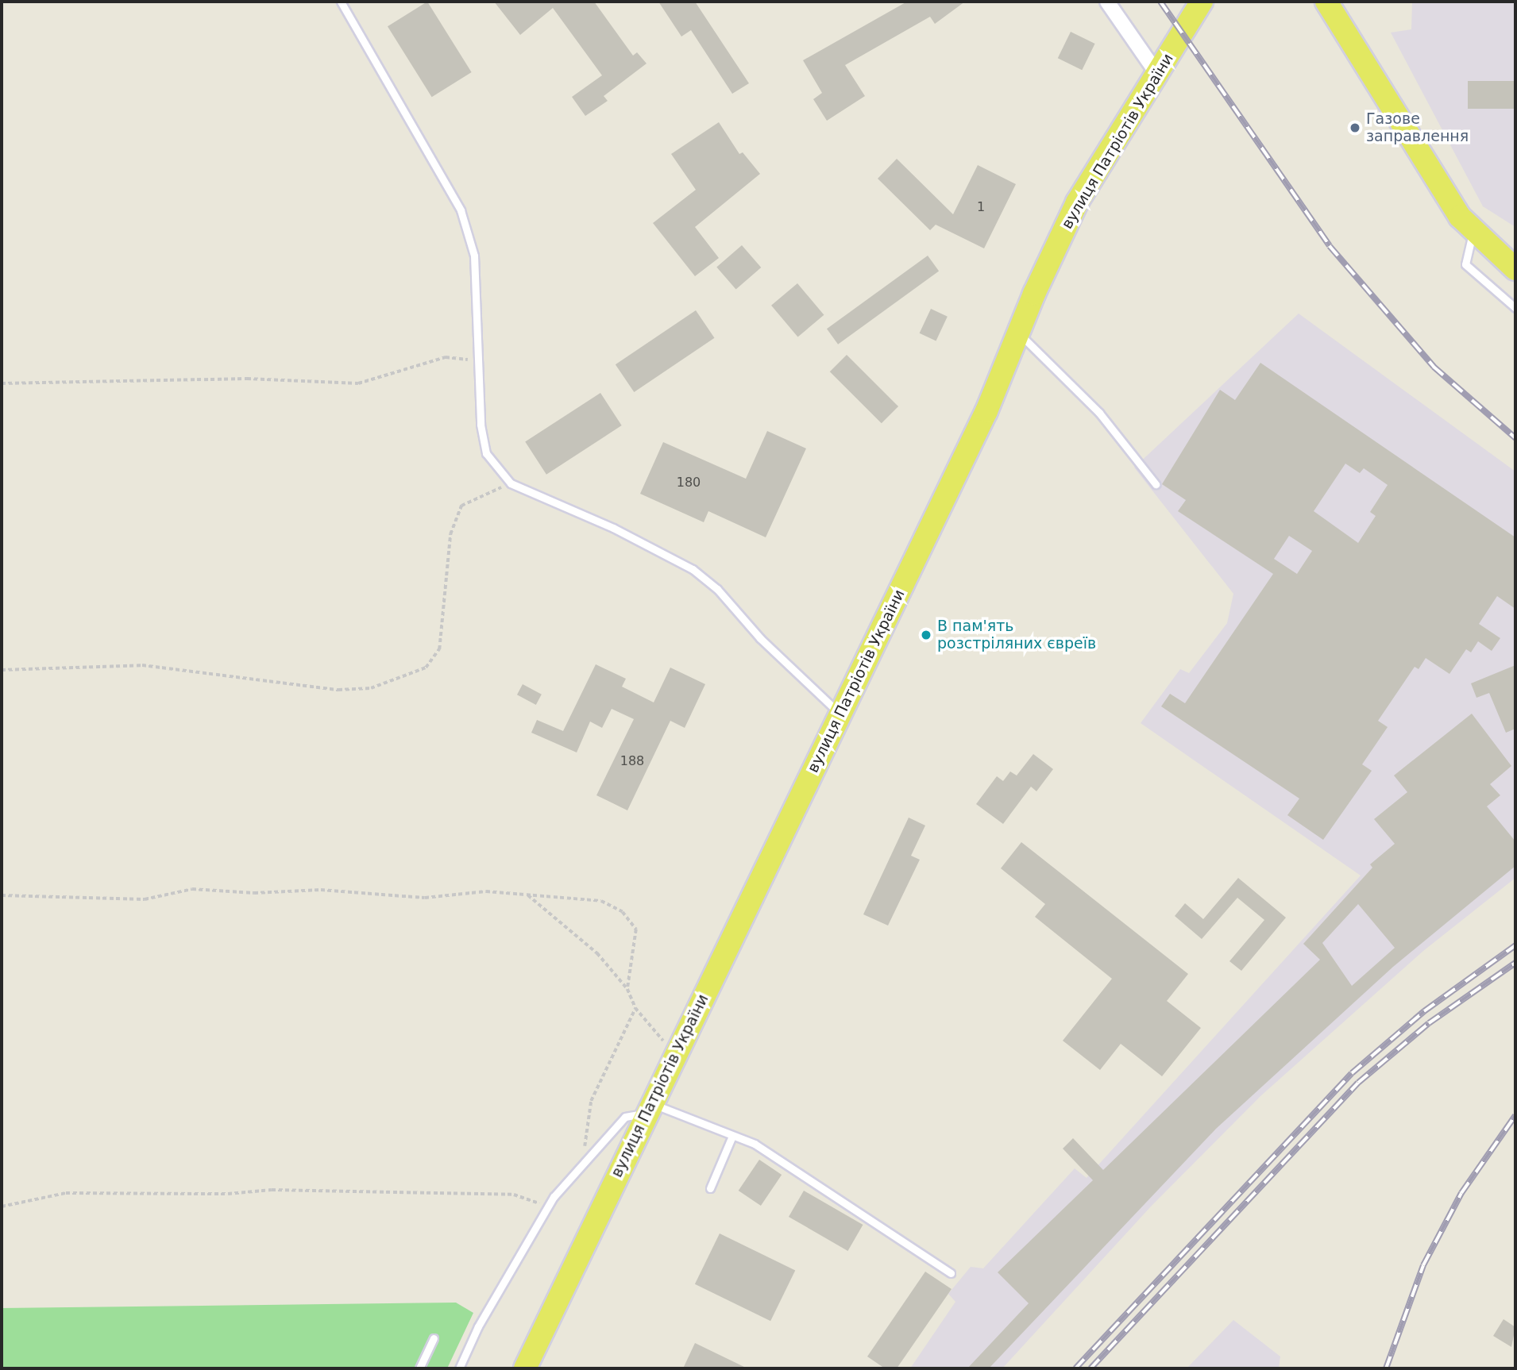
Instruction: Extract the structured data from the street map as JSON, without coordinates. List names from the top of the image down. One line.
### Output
{"streets":{"main road":["вулиця Патріотів України"]},"places":["Газове заправлення","В пам'ять розстріляних євреїв"],"house_numbers":["1","180","188"]}
